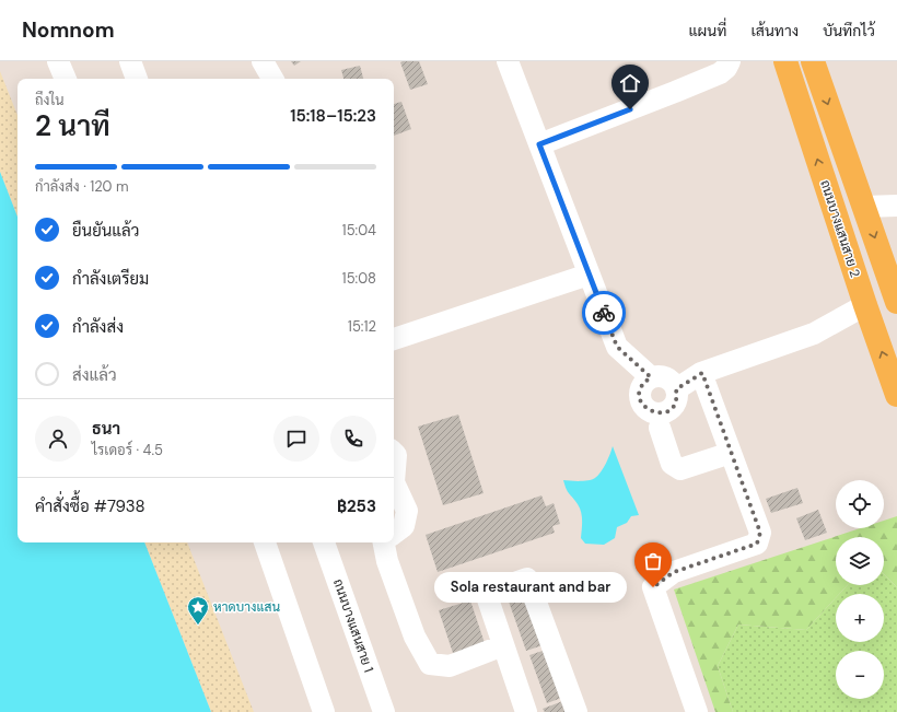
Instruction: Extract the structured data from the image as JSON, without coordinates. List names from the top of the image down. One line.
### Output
{"streets":{"main road":["ถนนบางแสนสาย 2"],"street":["ถนนบางแสนสาย 1"]},"places":{"other":["Sola restaurant and bar"],"place":["หาดบางแสน"]},"page":{"header":"Nomnom","nav":["แผนที่","เส้นทาง","บันทึกไว้"],"heading":["2 นาที","ถึงใน","15:18–15:23"],"panel":["ธนา","ไรเดอร์ · 4.5","คำสั่งซื้อ #7938","฿253"],"bar":"กำลังส่ง · 120 m","list":[["ยืนยันแล้ว","15:04"],["กำลังเตรียม","15:08"],["กำลังส่ง","15:12"],"ส่งแล้ว"],"map_buttons":["+","−"],"bubble":"Sola restaurant and bar"}}
